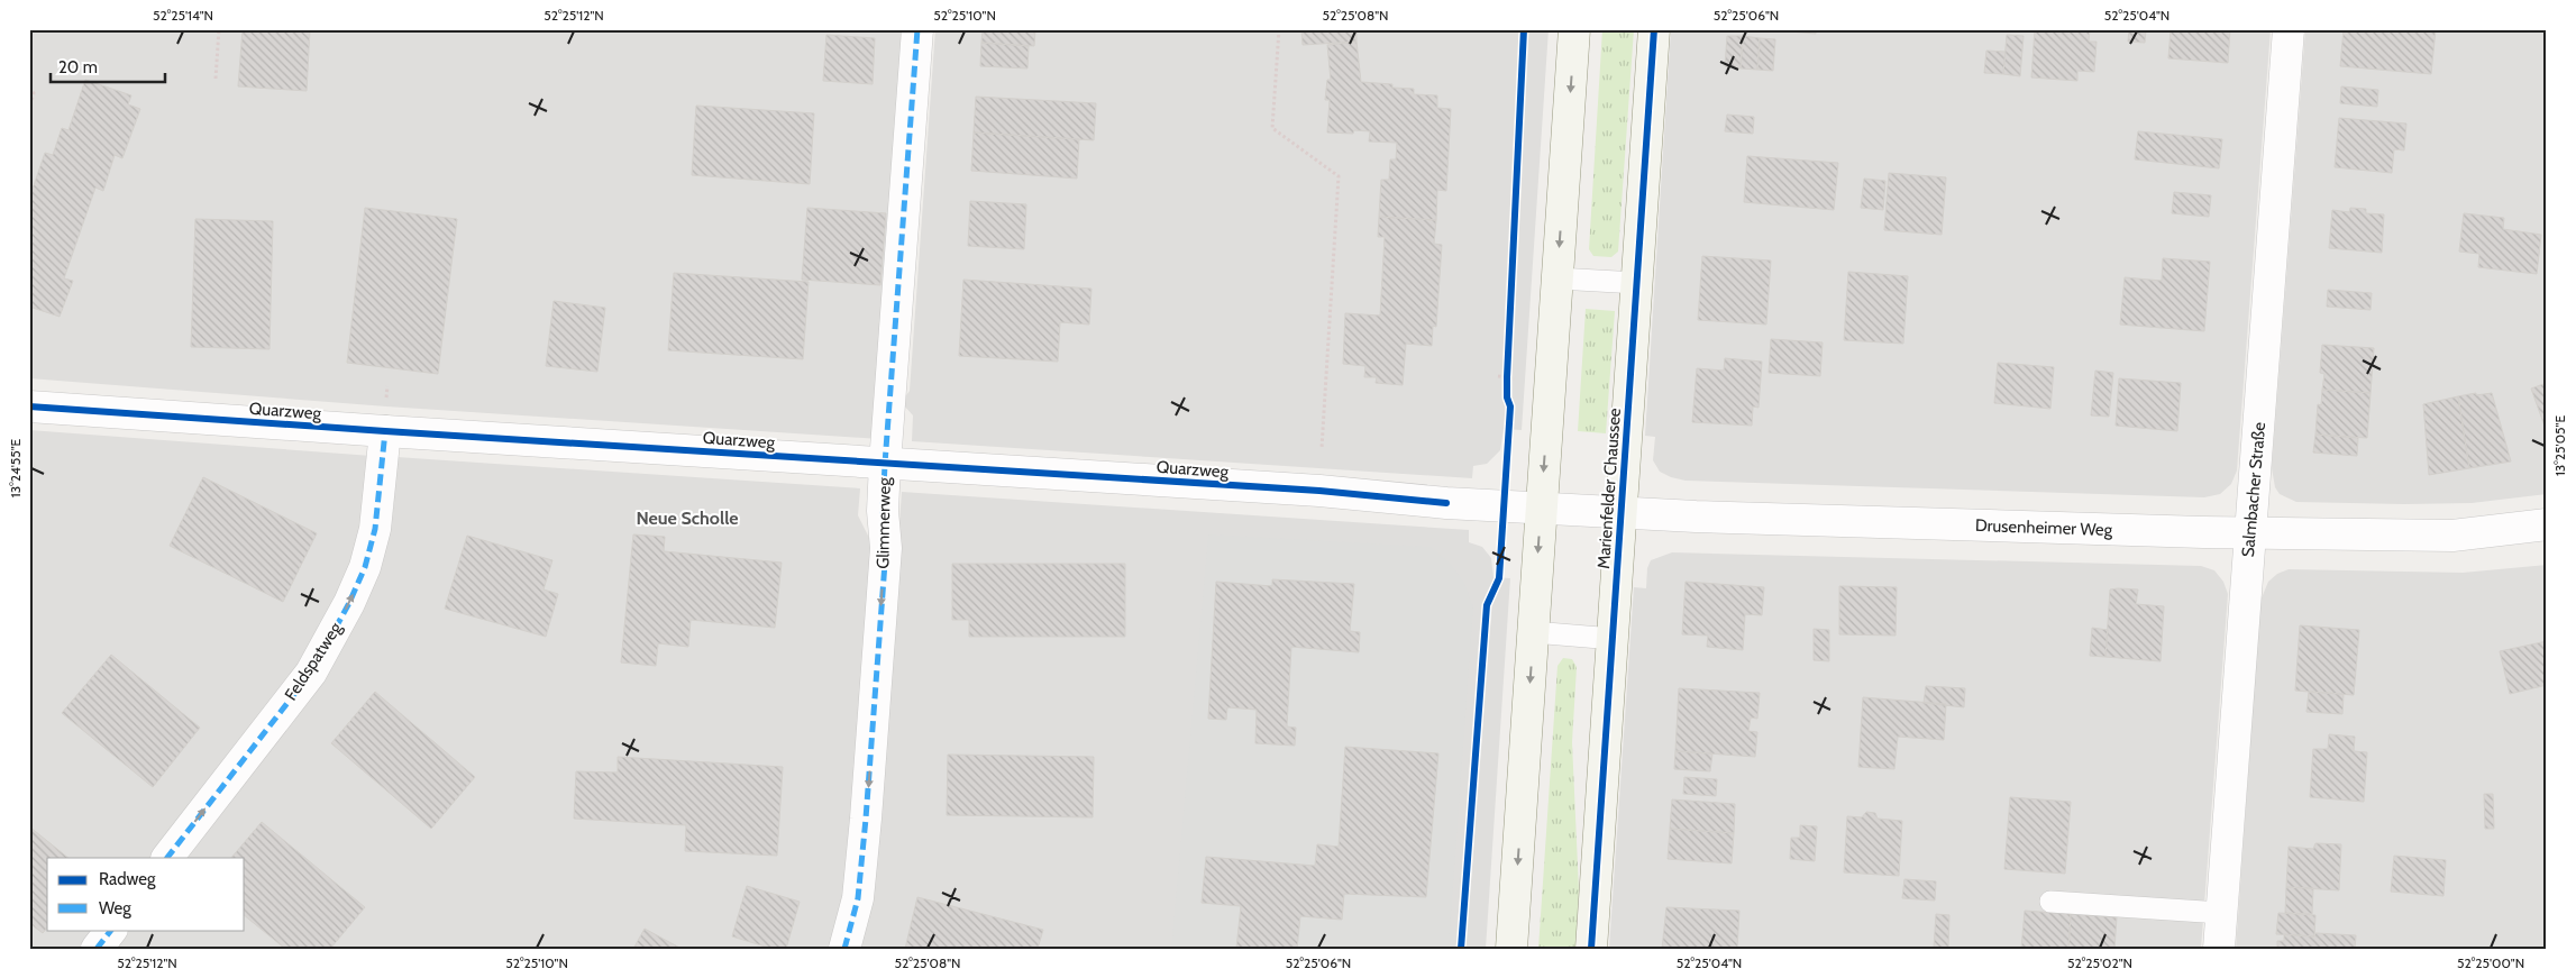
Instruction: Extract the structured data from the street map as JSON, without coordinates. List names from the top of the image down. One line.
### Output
{"streets":{"main road":["Marienfelder Chaussee"],"street":["Quarzweg","Salmbacher Straße","Glimmerweg","Drusenheimer Weg","Feldspatweg"]},"crossings":[["Quarzweg","Glimmerweg"],["Quarzweg","Drusenheimer Weg"],["Quarzweg","Feldspatweg"],["Marienfelder Chaussee","Drusenheimer Weg"],["Salmbacher Straße","Drusenheimer Weg"]],"one_way":["Glimmerweg","Feldspatweg"],"districts":["Neue Scholle"],"legend":["Radweg","Weg"],"scale_bar":"20 m","coordinates":["52°25'14\"N","52°25'12\"N","52°25'10\"N","52°25'08\"N","52°25'06\"N","52°25'04\"N","13°25'05\"E","13°24'55\"E","52°25'02\"N","52°25'00\"N"]}
